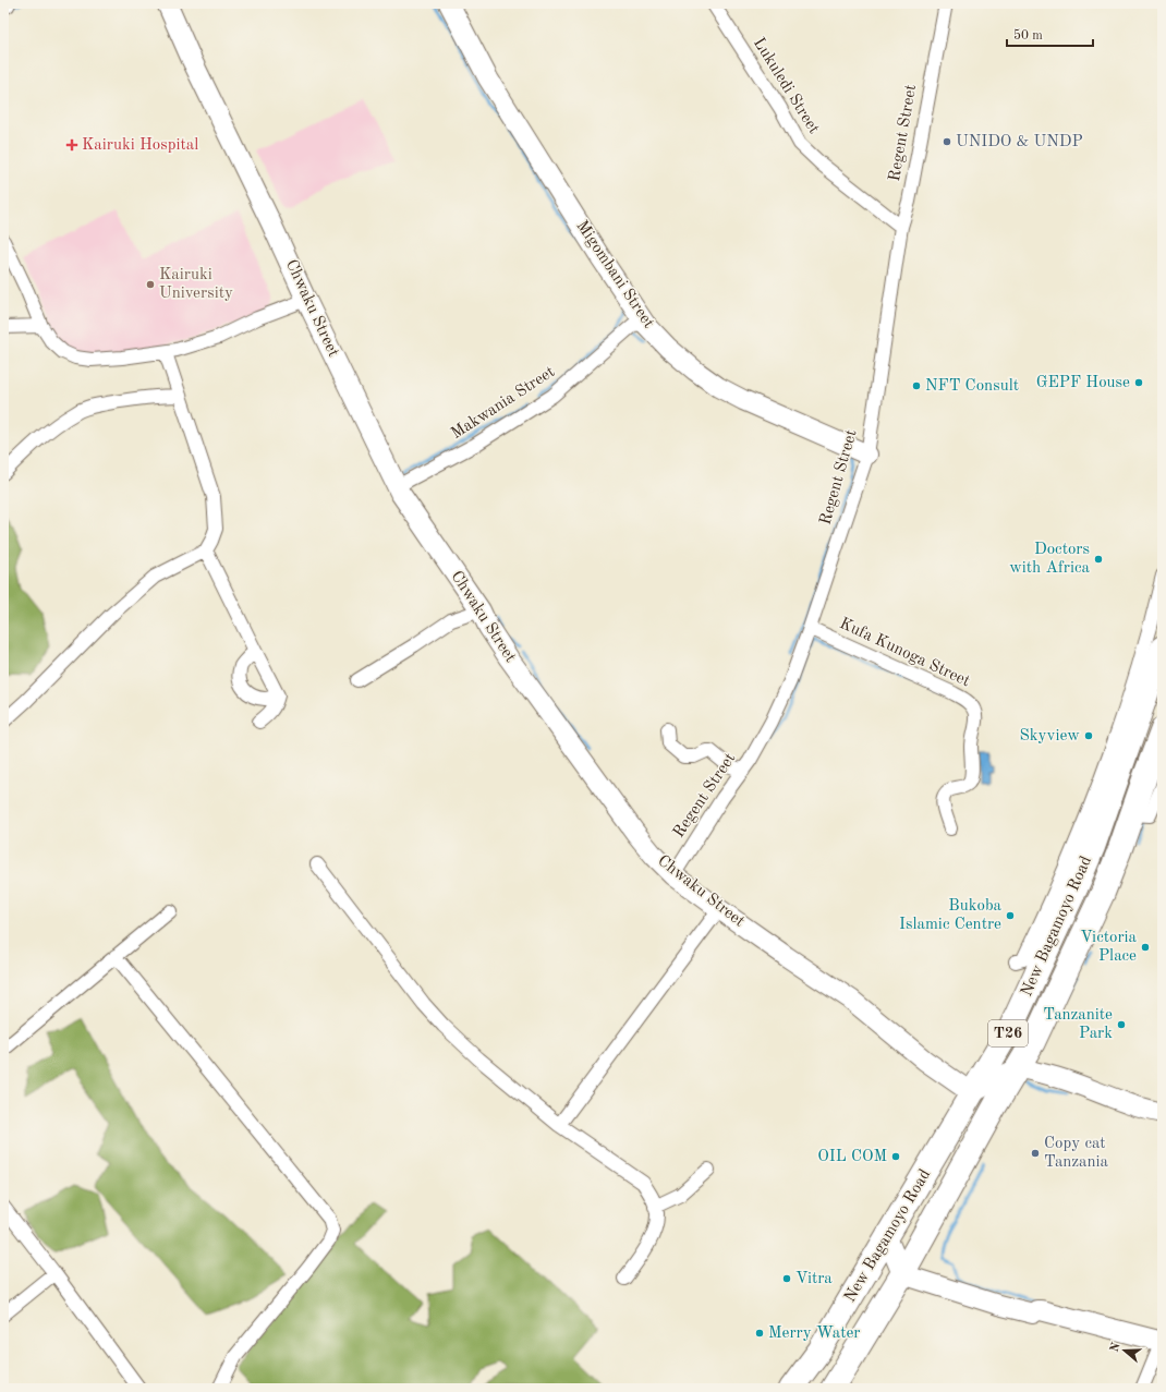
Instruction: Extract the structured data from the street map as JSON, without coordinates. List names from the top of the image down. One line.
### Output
{"streets":{"highway":["New Bagamoyo Road","T26"],"main road":["Migombani Street","Chwaku Street"],"street":["Lukuledi Street","Regent Street","Makwania Street","Kufa Kunoga Street"]},"crossings":[["Lukuledi Street","Regent Street"],["Regent Street","Migombani Street"],["Regent Street","Chwaku Street"],["Regent Street","Kufa Kunoga Street"],["Migombani Street","Makwania Street"],["Chwaku Street","Makwania Street"],["Chwaku Street","New Bagamoyo Road"]],"places":{"other":["UNIDO & UNDP","Kairuki University","GEPF House","NFT Consult","Doctors with Africa","Skyview","Bukoba Islamic Centre","Victoria Place","Tanzanite Park","Copy cat Tanzania","OIL COM","Vitra","Merry Water"],"health":["Kairuki Hospital"]},"scale_bar":"50 m","north":"left"}
